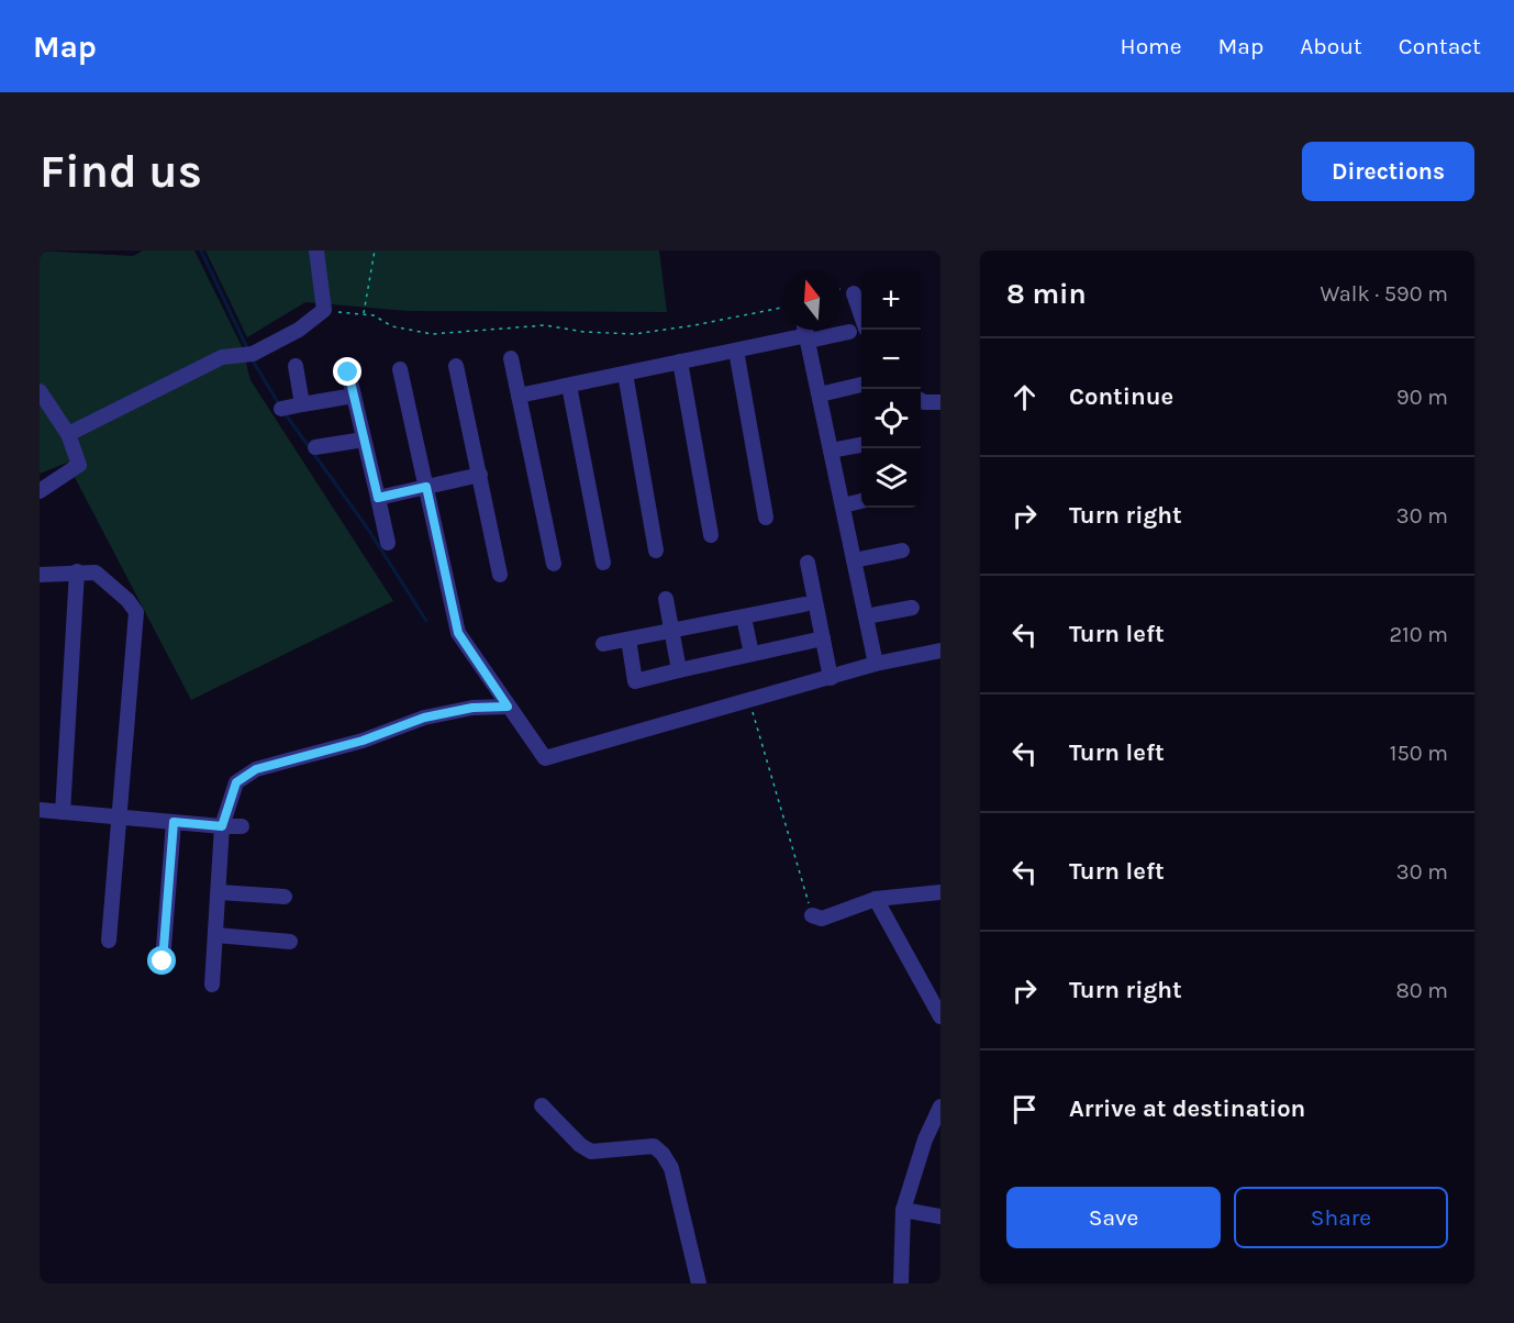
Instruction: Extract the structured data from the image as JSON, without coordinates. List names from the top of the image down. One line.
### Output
{"north":"top","page":{"header":"Map","nav":["Home","Map","About","Contact"],"buttons":["Directions",["Save","Share"]],"title":"Find us","heading":["8 min","Walk · 590 m"],"map_buttons":["+","−"],"list":[["Continue","90 m"],["Turn right","30 m"],["Turn left","210 m"],["Turn left","150 m"],["Turn left","30 m"],["Turn right","80 m"],"Arrive at destination"]}}
